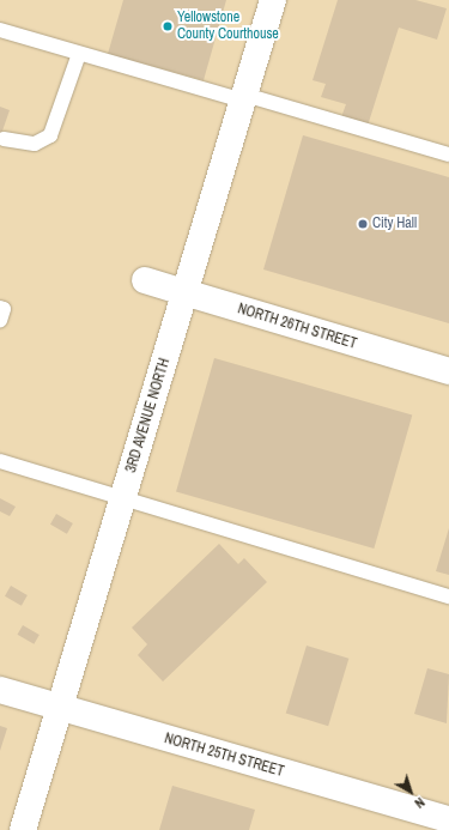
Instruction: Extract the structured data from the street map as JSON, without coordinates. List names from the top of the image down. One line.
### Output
{"streets":{"street":["NORTH 26TH STREET","3RD AVENUE NORTH","NORTH 25TH STREET"]},"crossings":[["NORTH 26TH STREET","3RD AVENUE NORTH"],["3RD AVENUE NORTH","NORTH 25TH STREET"]],"places":["Yellowstone County Courthouse","City Hall"],"north":"bottom right"}
